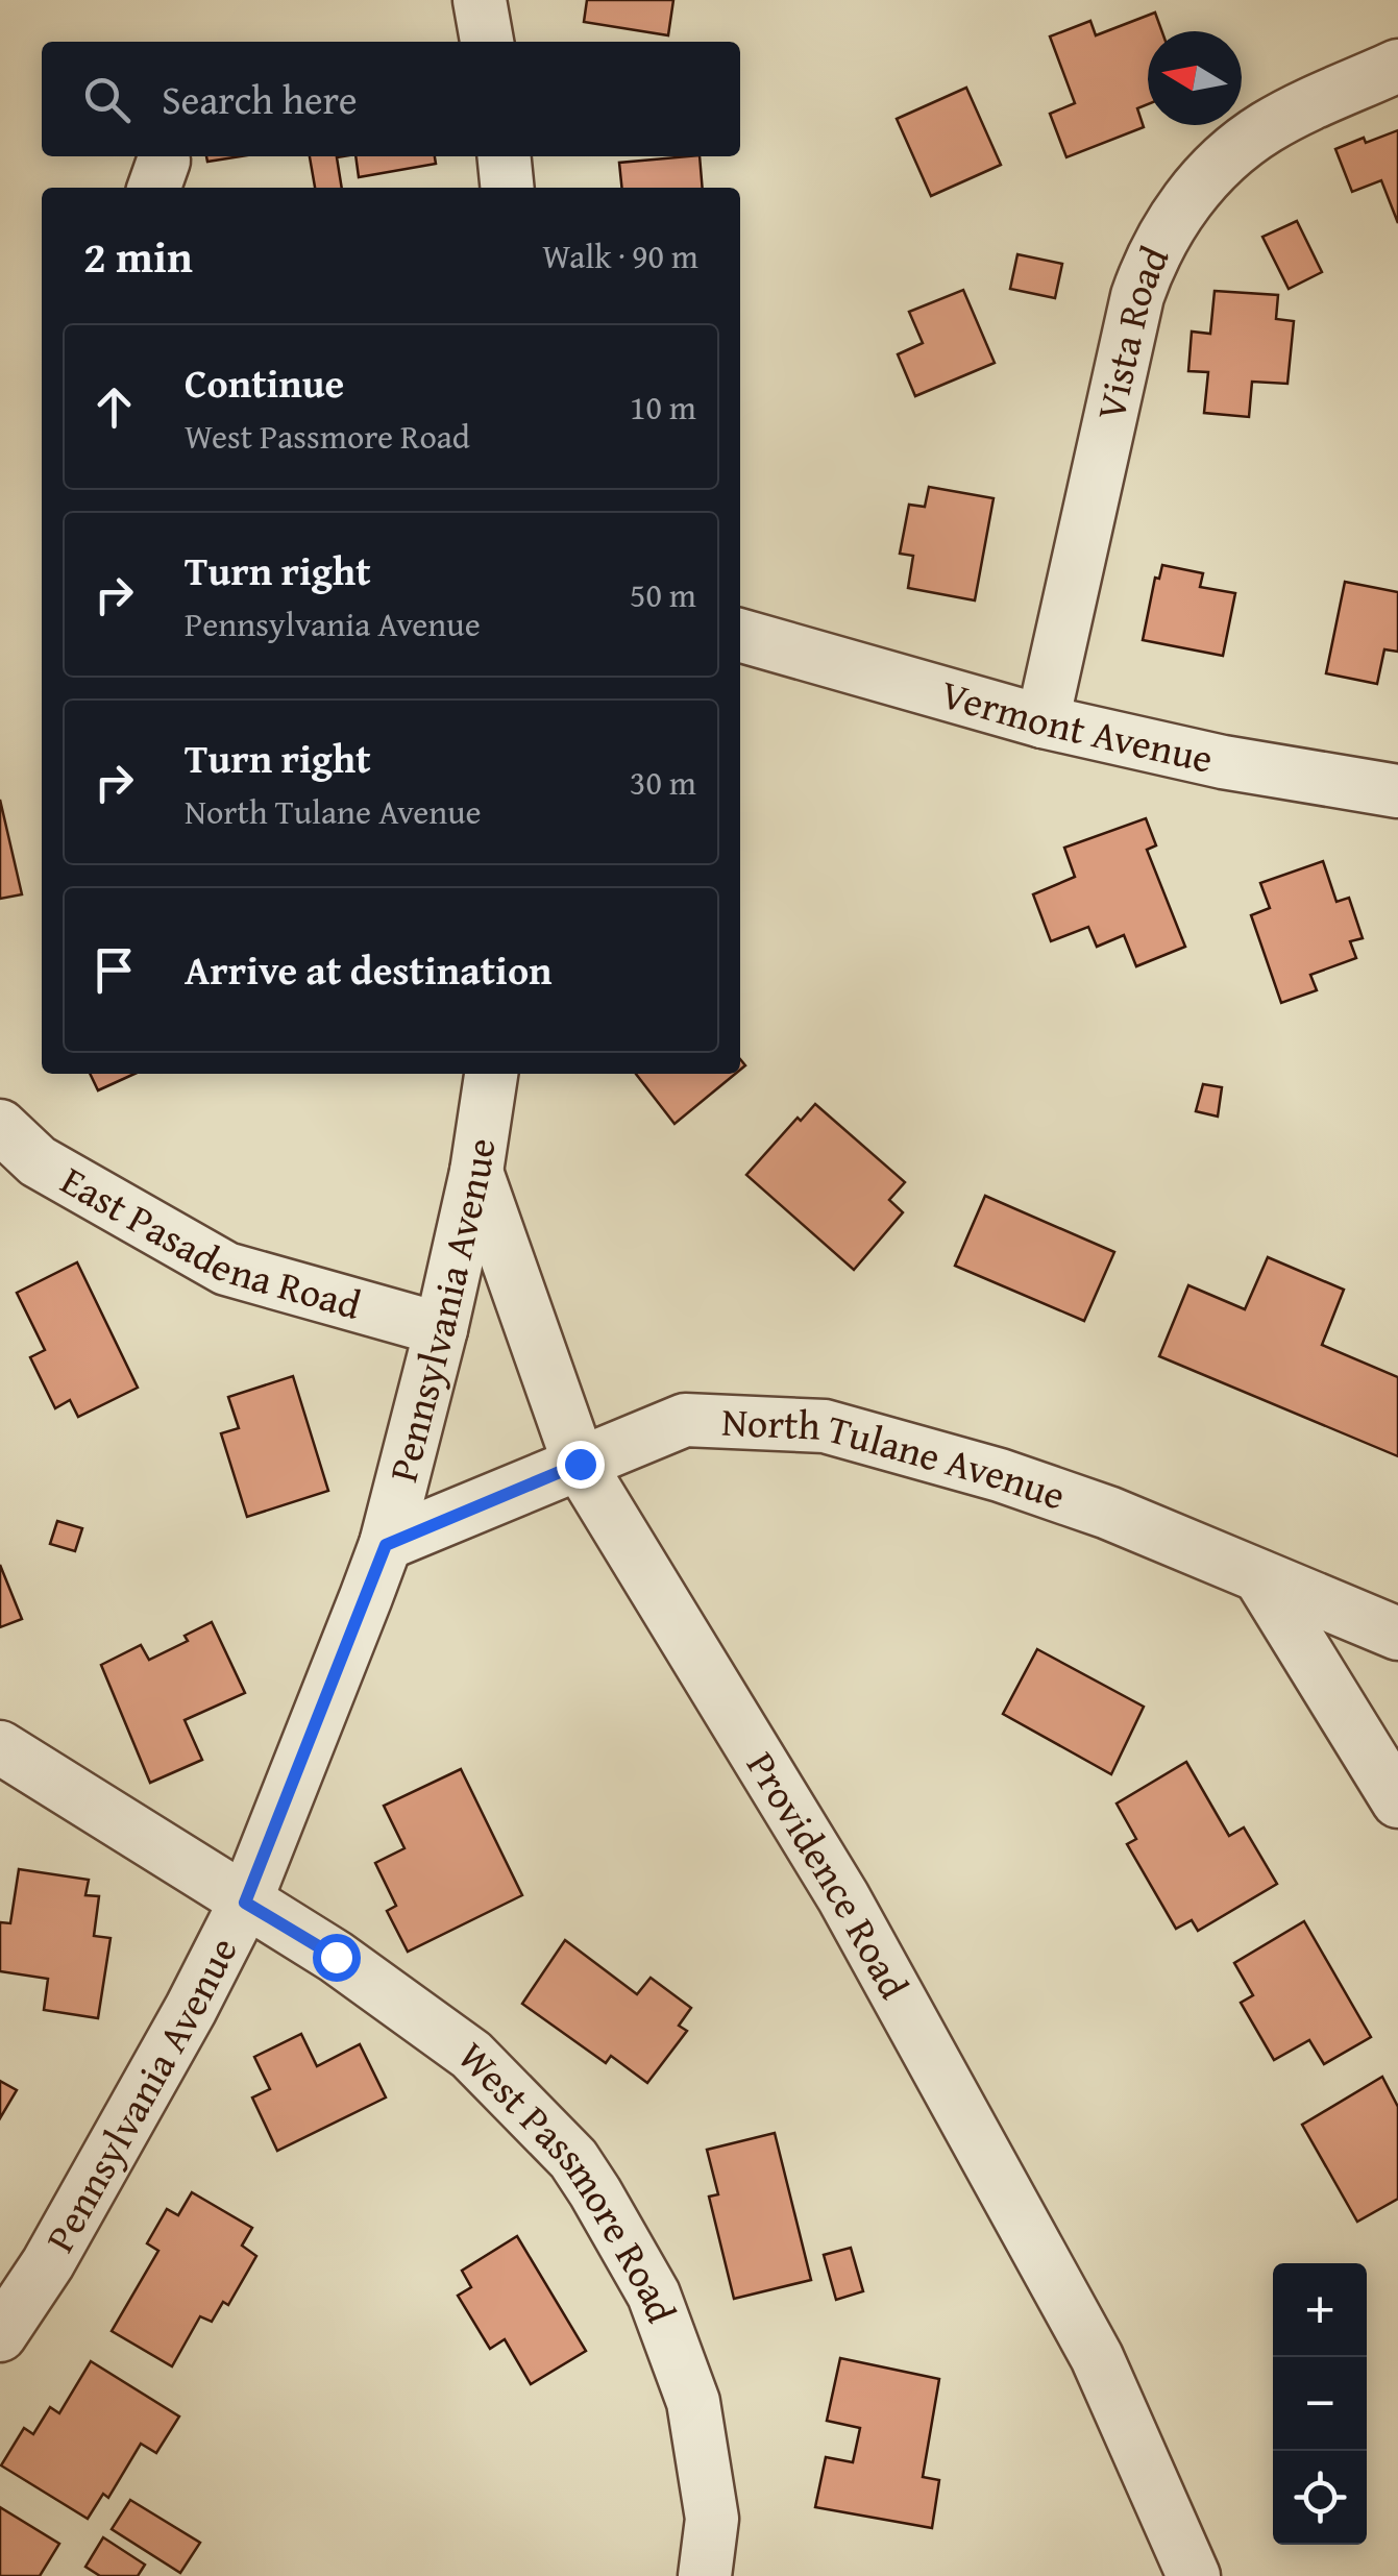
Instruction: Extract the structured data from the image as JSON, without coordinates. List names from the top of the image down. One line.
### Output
{"streets":{"street":["Vista Road","Vermont Avenue","East Pasadena Road","Pennsylvania Avenue","North Tulane Avenue","Providence Road","West Passmore Road"]},"crossings":[["Vista Road","Vermont Avenue"],["East Pasadena Road","Pennsylvania Avenue"],["Pennsylvania Avenue","North Tulane Avenue"],["Pennsylvania Avenue","Providence Road"],["Pennsylvania Avenue","West Passmore Road"],["North Tulane Avenue","Providence Road"]],"north":"left","page":{"search":"Search here","heading":["2 min","Walk · 90 m"],"list":[["Continue","West Passmore Road","10 m"],["Turn right","Pennsylvania Avenue","50 m"],["Turn right","North Tulane Avenue","30 m"],"Arrive at destination"],"map_buttons":["+","−"]}}
